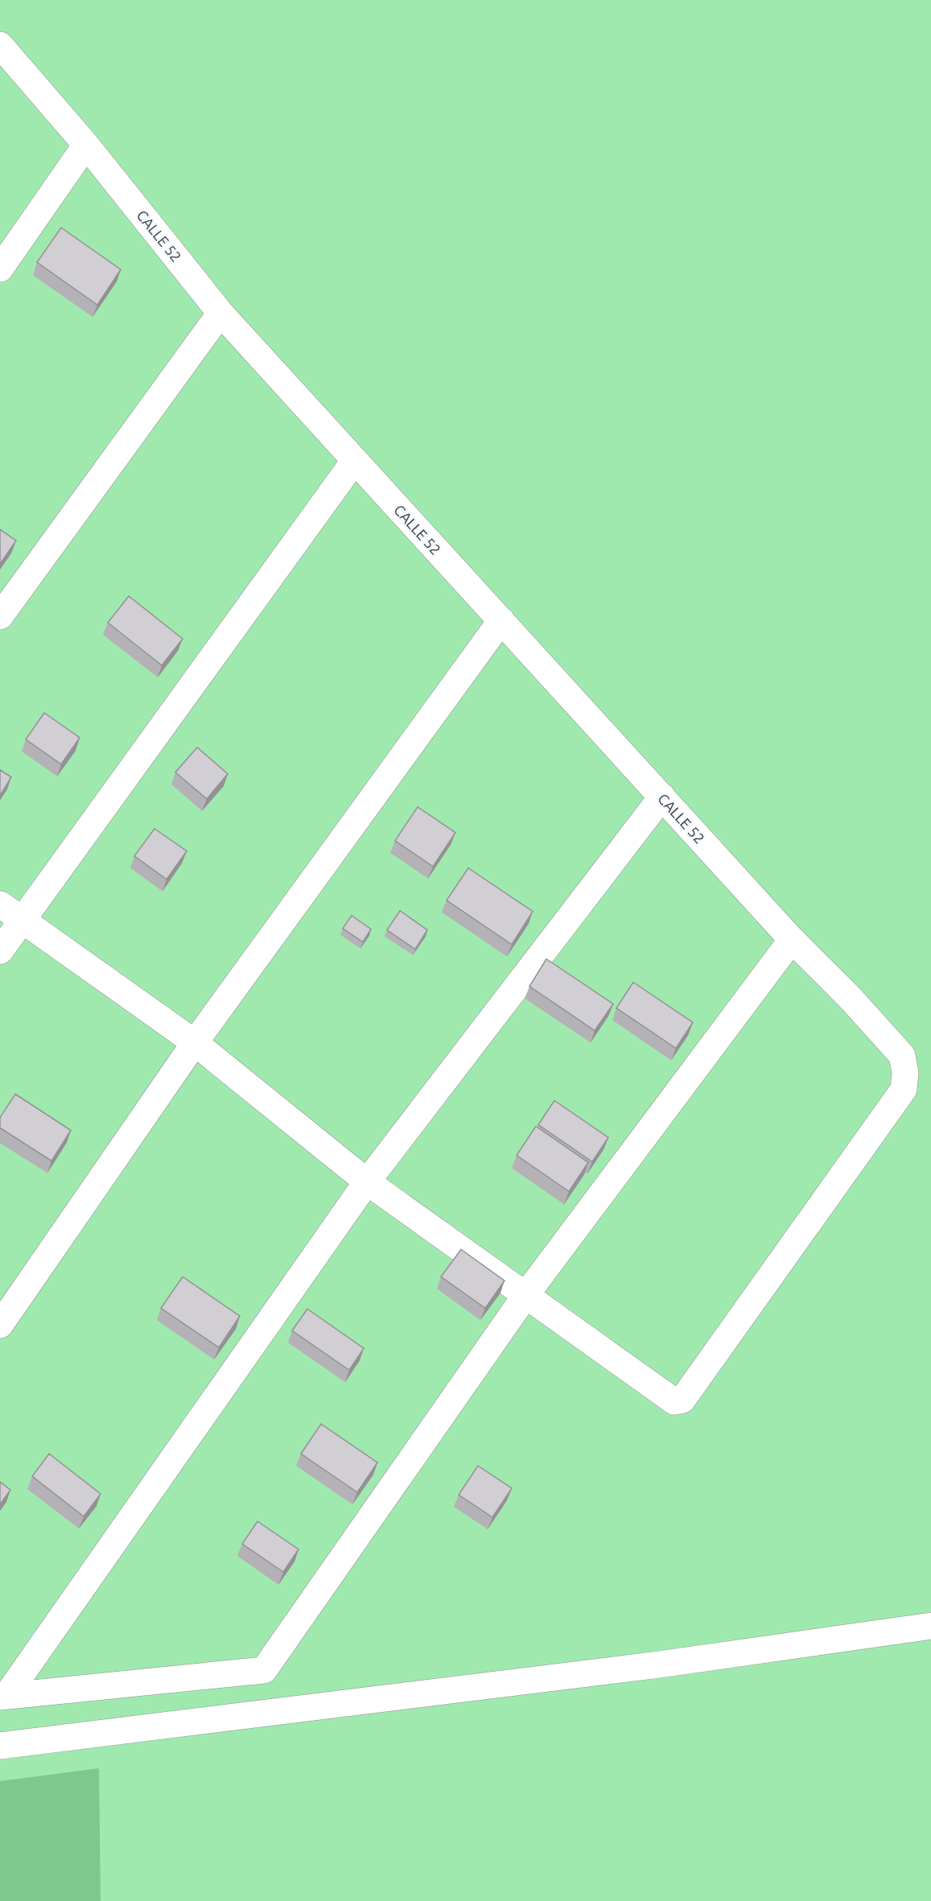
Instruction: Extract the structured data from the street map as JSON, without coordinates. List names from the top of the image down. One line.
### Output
{"streets":{"street":["CALLE 52"]}}
